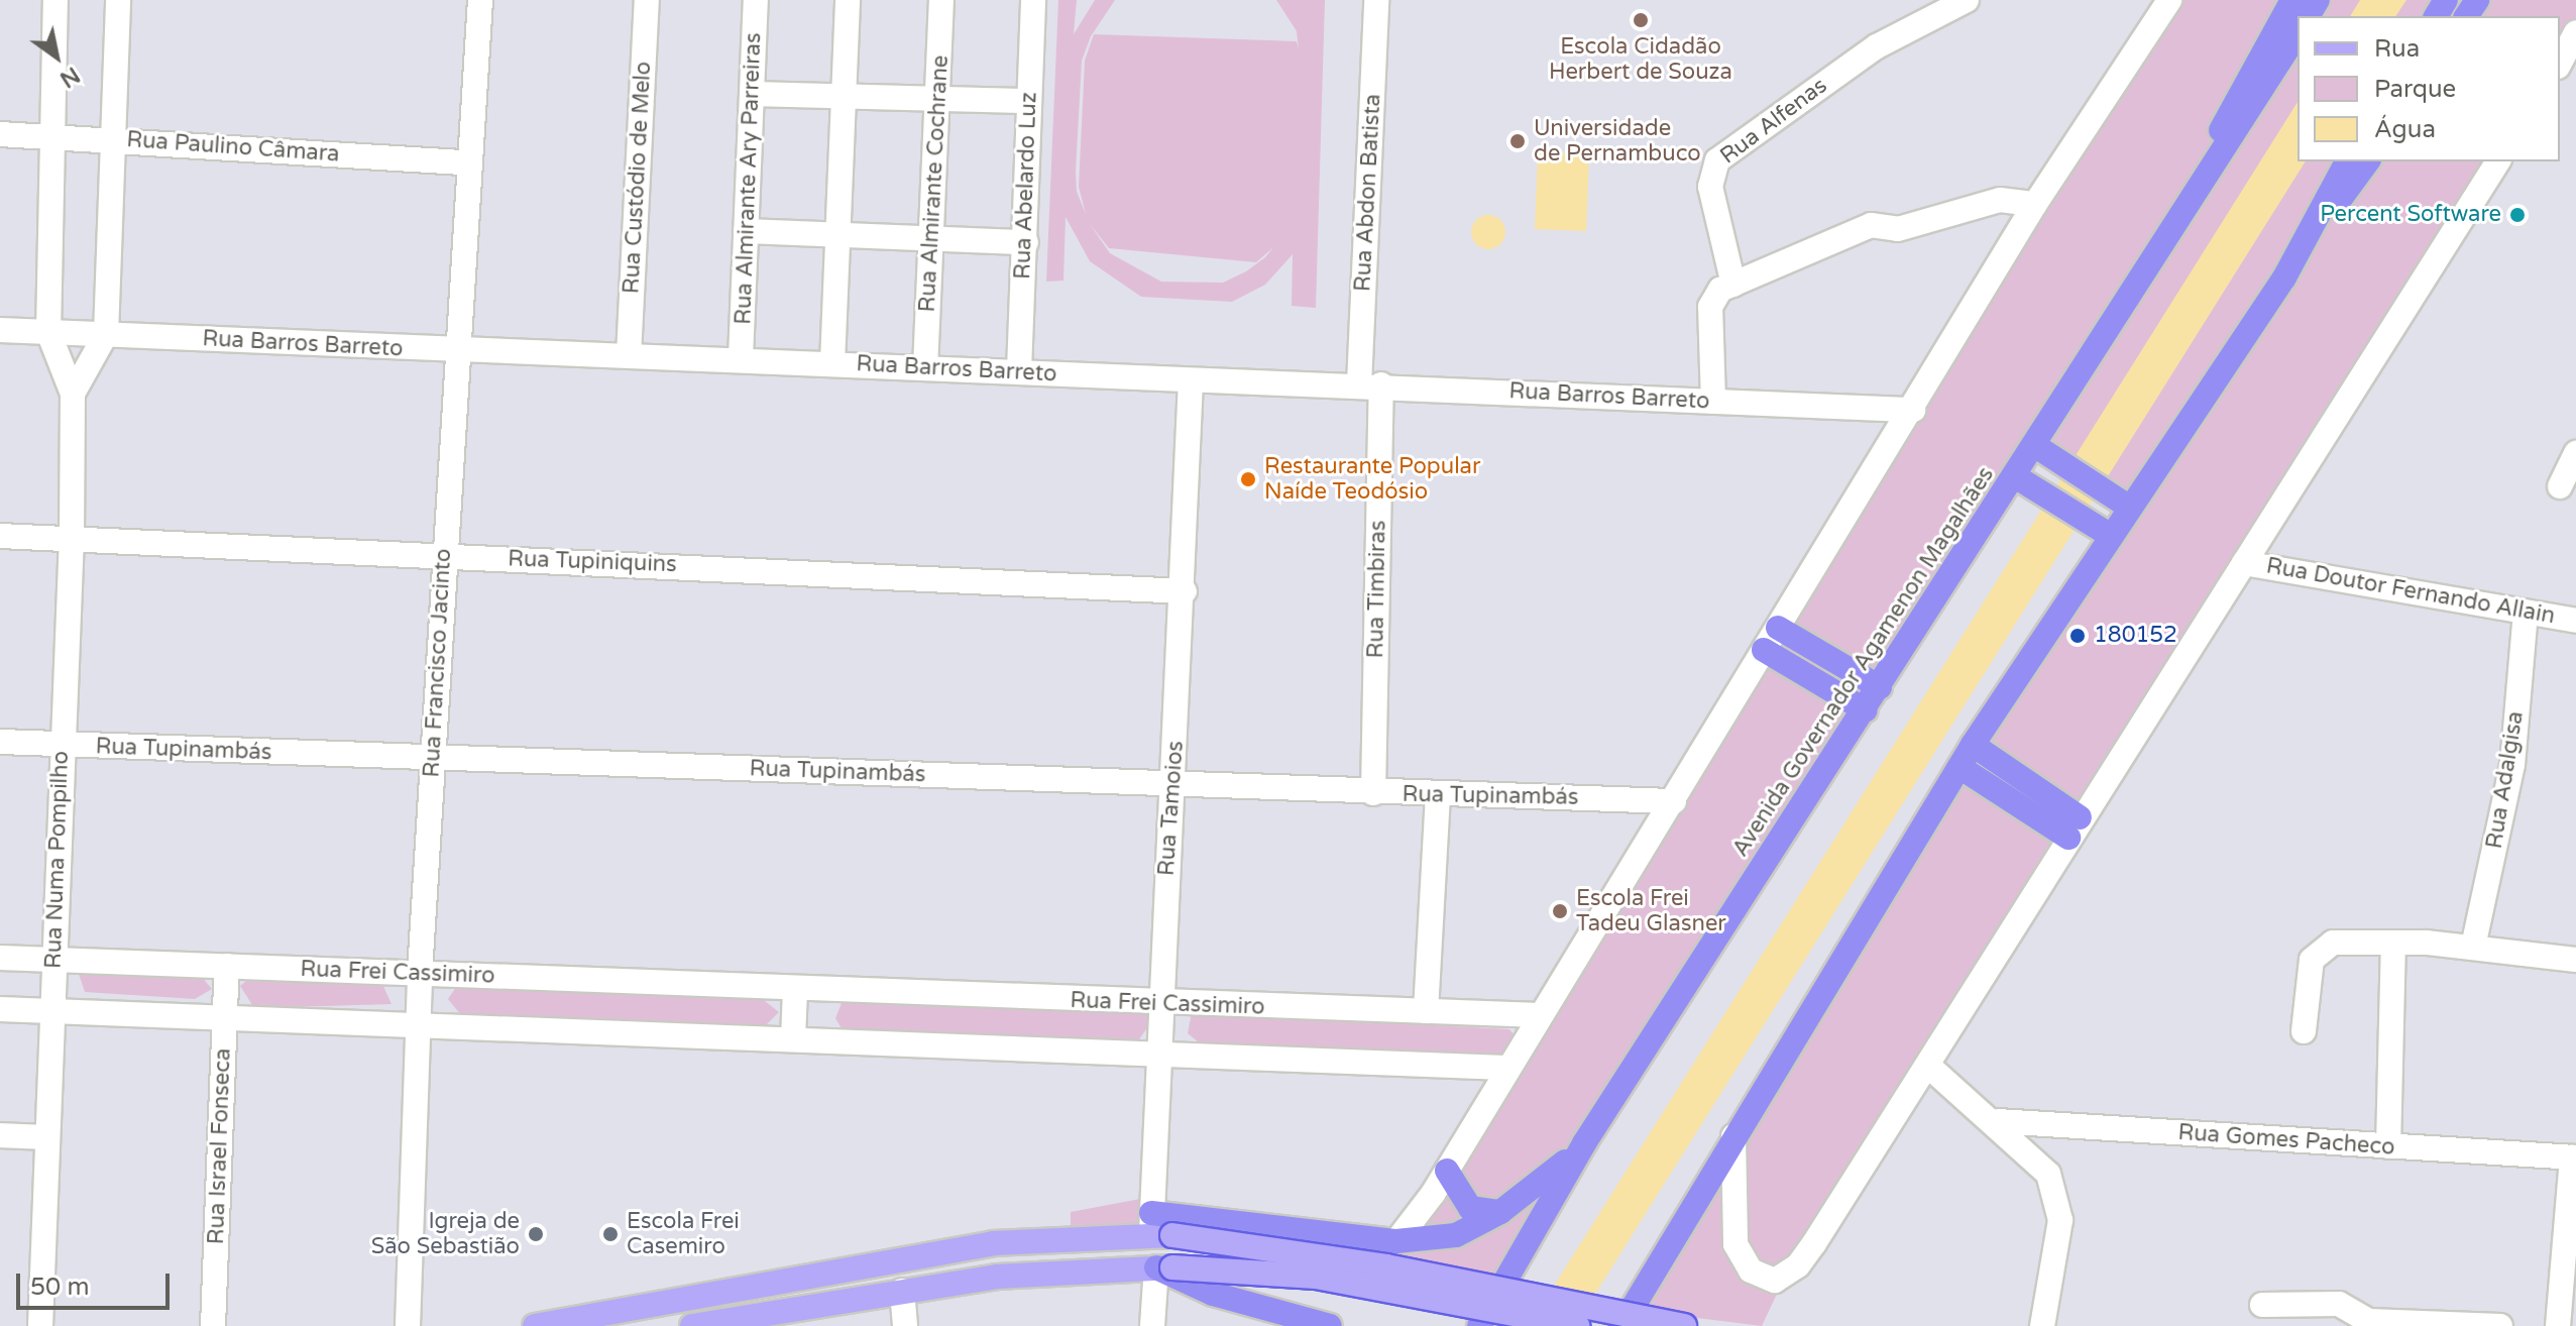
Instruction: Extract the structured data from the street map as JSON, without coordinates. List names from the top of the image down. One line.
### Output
{"streets":{"highway":["Avenida Governador Agamenon Magalhães"],"street":["Rua Alfenas","Rua Paulino Câmara","Rua Custódio de Melo","Rua Almirante Ary Parreiras","Rua Almirante Cochrane","Rua Abelardo Luz","Rua Abdon Batista","Rua Barros Barreto","Rua Tupiniquins","Rua Timbiras","Rua Doutor Fernando Allain","Rua Francisco Jacinto","Rua Tupinambás","Rua Adalgisa","Rua Tamoios","Rua Numa Pompilho","Rua Frei Cassimiro","Rua Gomes Pacheco","Rua Israel Fonseca"]},"crossings":[["Rua Paulino Câmara","Rua Francisco Jacinto"],["Rua Paulino Câmara","Rua Numa Pompilho"],["Rua Custódio de Melo","Rua Barros Barreto"],["Rua Almirante Ary Parreiras","Rua Barros Barreto"],["Rua Almirante Cochrane","Rua Barros Barreto"],["Rua Abelardo Luz","Rua Barros Barreto"],["Rua Abdon Batista","Rua Barros Barreto"],["Rua Abdon Batista","Rua Timbiras"],["Rua Barros Barreto","Rua Timbiras"],["Rua Barros Barreto","Rua Francisco Jacinto"],["Rua Barros Barreto","Rua Tamoios"],["Rua Barros Barreto","Rua Numa Pompilho"],["Rua Tupiniquins","Rua Francisco Jacinto"],["Rua Tupiniquins","Rua Tamoios"],["Rua Tupiniquins","Rua Numa Pompilho"],["Rua Timbiras","Rua Tupinambás"],["Rua Doutor Fernando Allain","Rua Adalgisa"],["Rua Francisco Jacinto","Rua Tupinambás"],["Rua Francisco Jacinto","Rua Frei Cassimiro"],["Rua Tupinambás","Rua Tamoios"],["Rua Tupinambás","Rua Numa Pompilho"],["Rua Tamoios","Rua Frei Cassimiro"],["Rua Numa Pompilho","Rua Frei Cassimiro"],["Rua Frei Cassimiro","Rua Israel Fonseca"]],"places":["Escola Cidadão Herbert de Souza","Universidade de Pernambuco","Percent Software","Restaurante Popular Naíde Teodósio","180152","Escola Frei Tadeu Glasner","Igreja de São Sebastião","Escola Frei Casemiro"],"legend":["Rua","Parque","Água"],"scale_bar":"50 m","north":"bottom right"}
